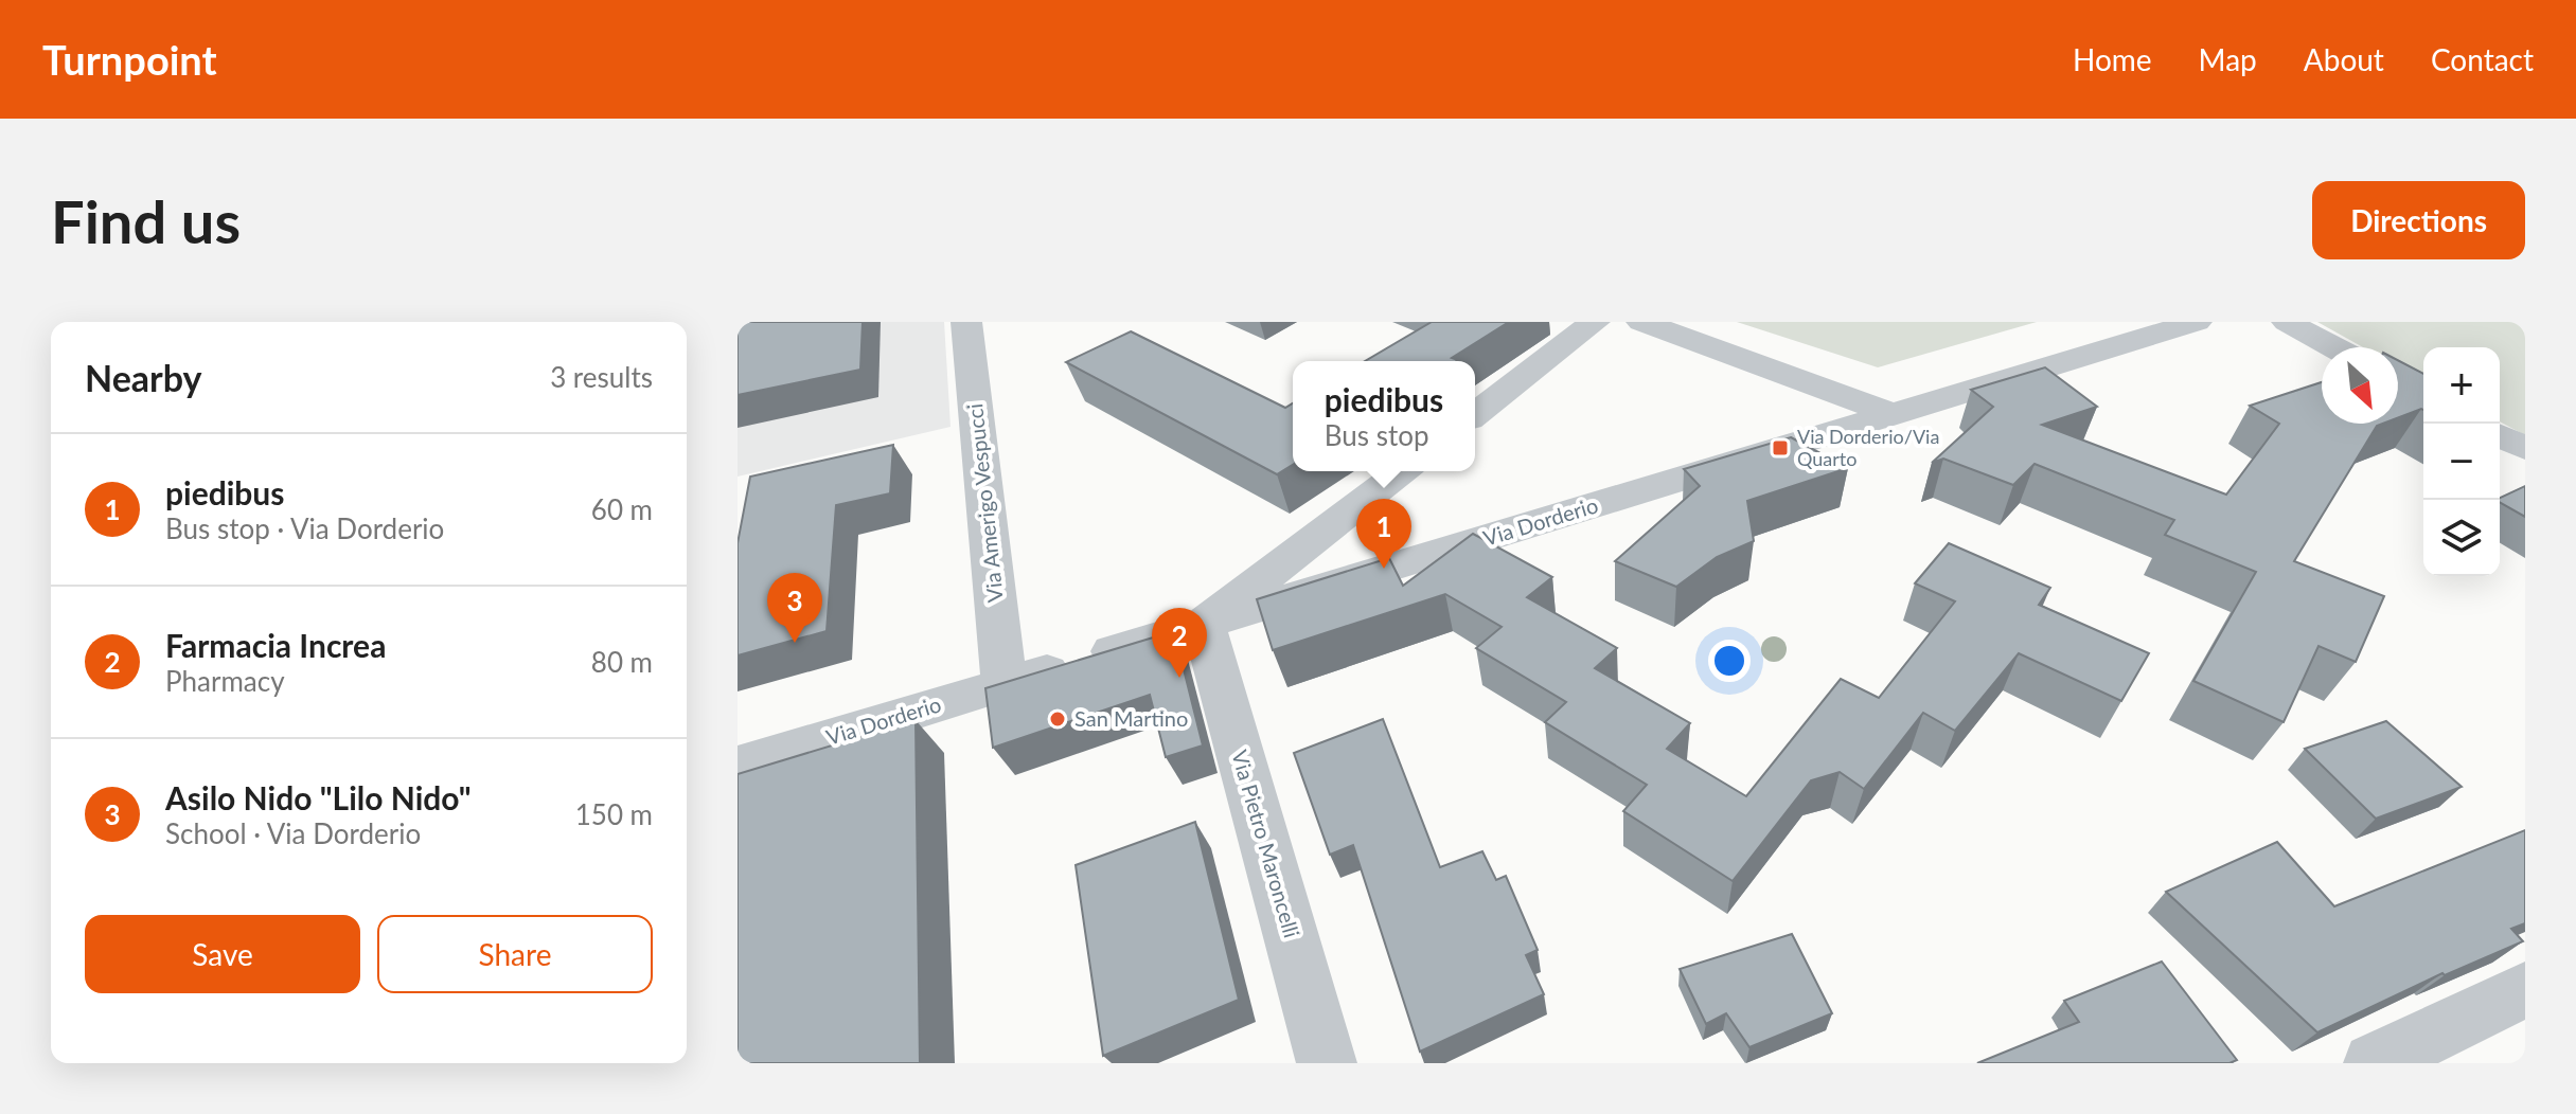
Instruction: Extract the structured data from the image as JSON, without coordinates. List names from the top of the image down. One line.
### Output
{"streets":{"street":["Via Amerigo Vespucci","Via Dorderio","Via Pietro Maroncelli"]},"crossings":[["Via Amerigo Vespucci","Via Dorderio"],["Via Dorderio","Via Pietro Maroncelli"]],"places":{"transit":["Via Dorderio/Via Quarto"],"other":["San Martino"]},"north":"bottom right","page":{"header":"Turnpoint","nav":["Home","Map","About","Contact"],"buttons":["Directions",["Save","Share"]],"title":"Find us","heading":["Nearby","3 results"],"map_buttons":["+","−"],"popup":["piedibus","Bus stop"],"list":[{"mark":"1","name":"piedibus","note":"Bus stop · Via Dorderio","value":"60 m"},{"mark":"2","name":"Farmacia Increa","note":"Pharmacy","value":"80 m"},{"mark":"3","name":"Asilo Nido \"Lilo Nido\"","note":"School · Via Dorderio","value":"150 m"}],"pins":["1","3","2"]}}
